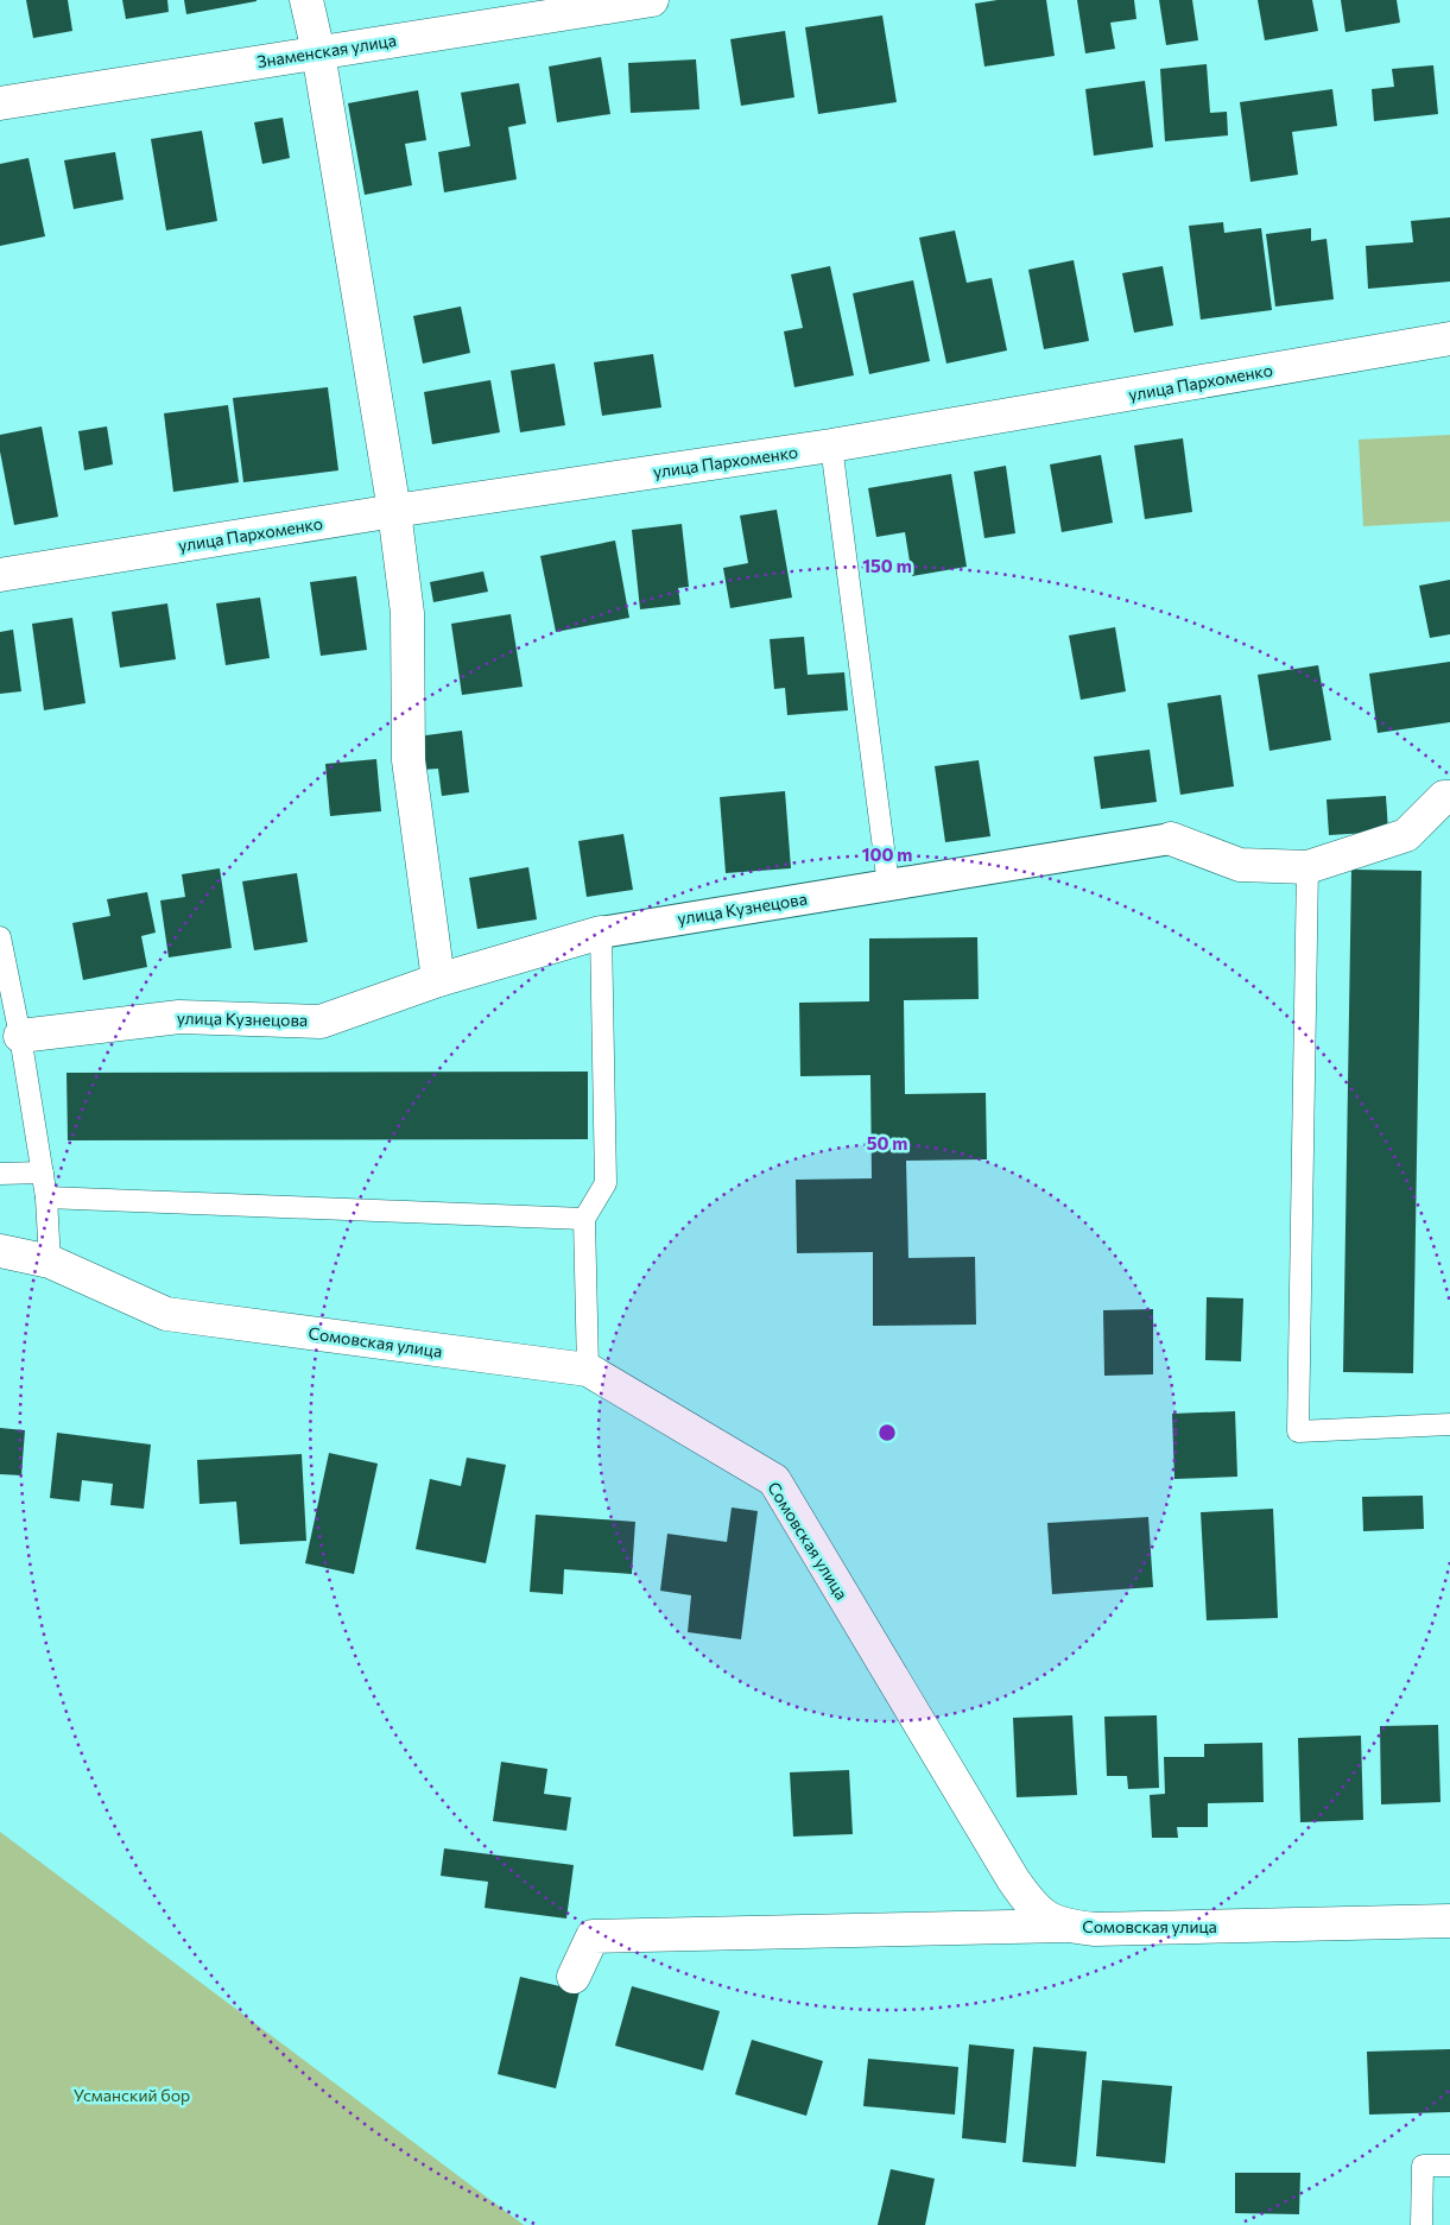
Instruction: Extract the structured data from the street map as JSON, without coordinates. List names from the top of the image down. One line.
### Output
{"streets":{"street":["Знаменская улица","улица Пархоменко","улица Кузнецова","Сомовская улица"]},"parks":["Усманский бор"],"rings":["150 m","100 m","50 m"]}
